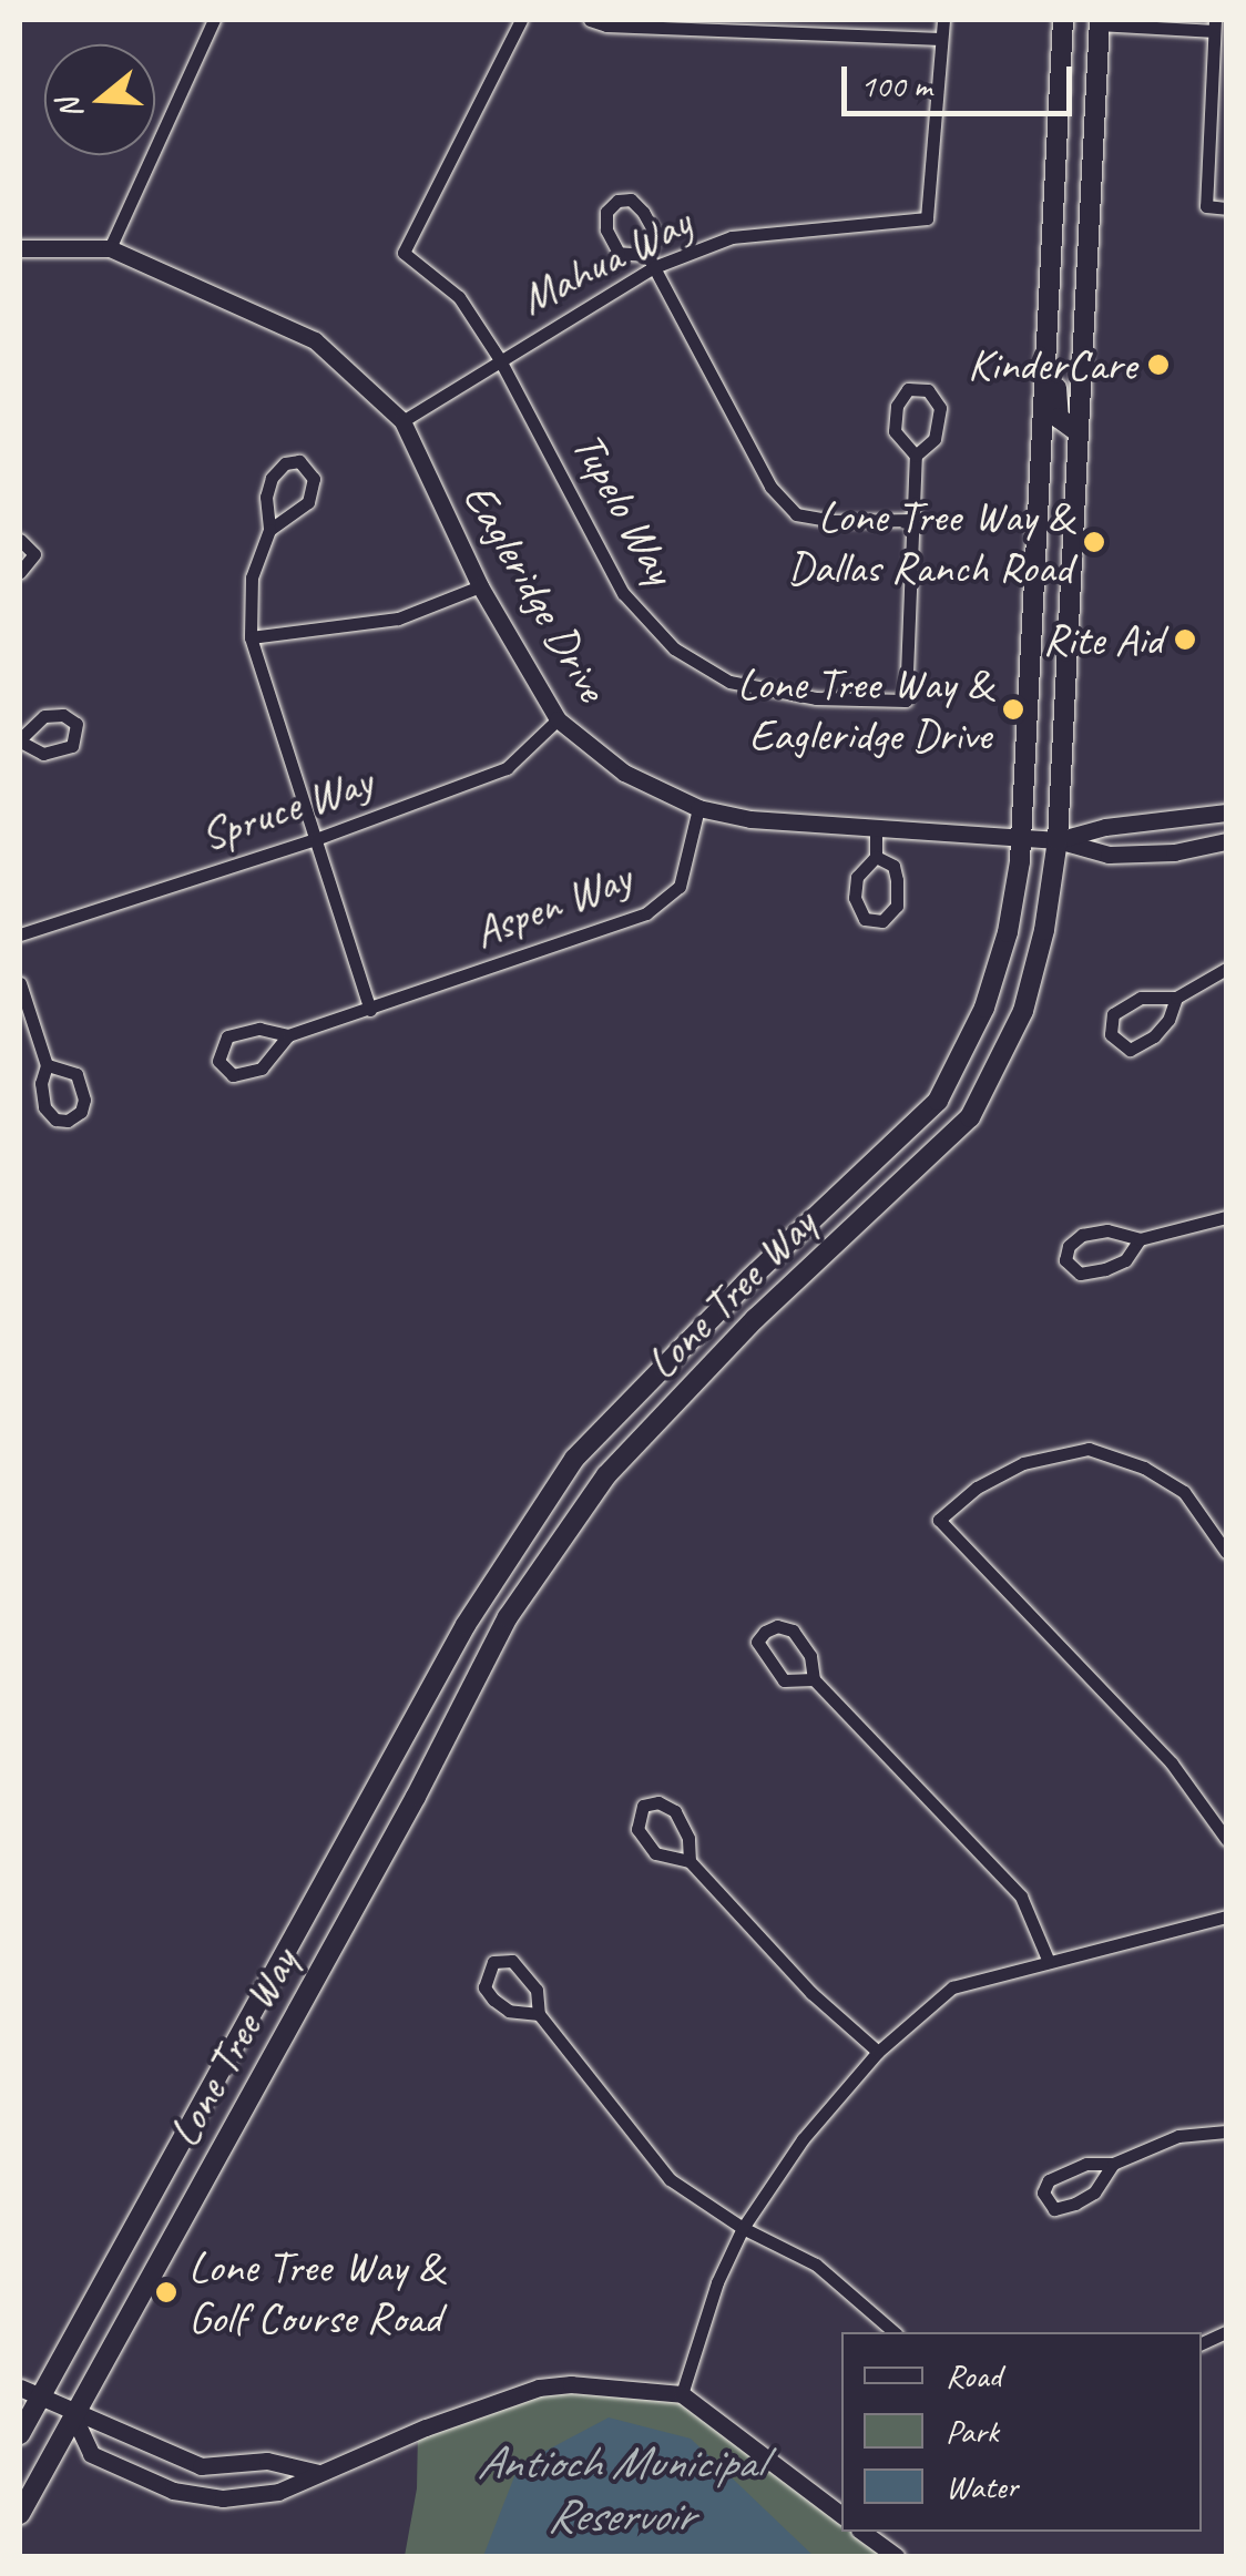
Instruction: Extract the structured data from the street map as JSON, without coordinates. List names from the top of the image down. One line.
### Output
{"streets":{"main road":["Lone Tree Way"],"street":["Mahua Way","Tupelo Way","Eagleridge Drive","Spruce Way","Aspen Way"]},"crossings":[["Mahua Way","Tupelo Way"],["Mahua Way","Eagleridge Drive"],["Eagleridge Drive","Spruce Way"],["Eagleridge Drive","Aspen Way"],["Eagleridge Drive","Lone Tree Way"]],"water":["Antioch Municipal Reservoir"],"places":["KinderCare","Lone Tree Way & Dallas Ranch Road","Rite Aid","Lone Tree Way & Eagleridge Drive","Lone Tree Way & Golf Course Road"],"legend":["Road","Park","Water"],"scale_bar":"100 m","north":"left"}
